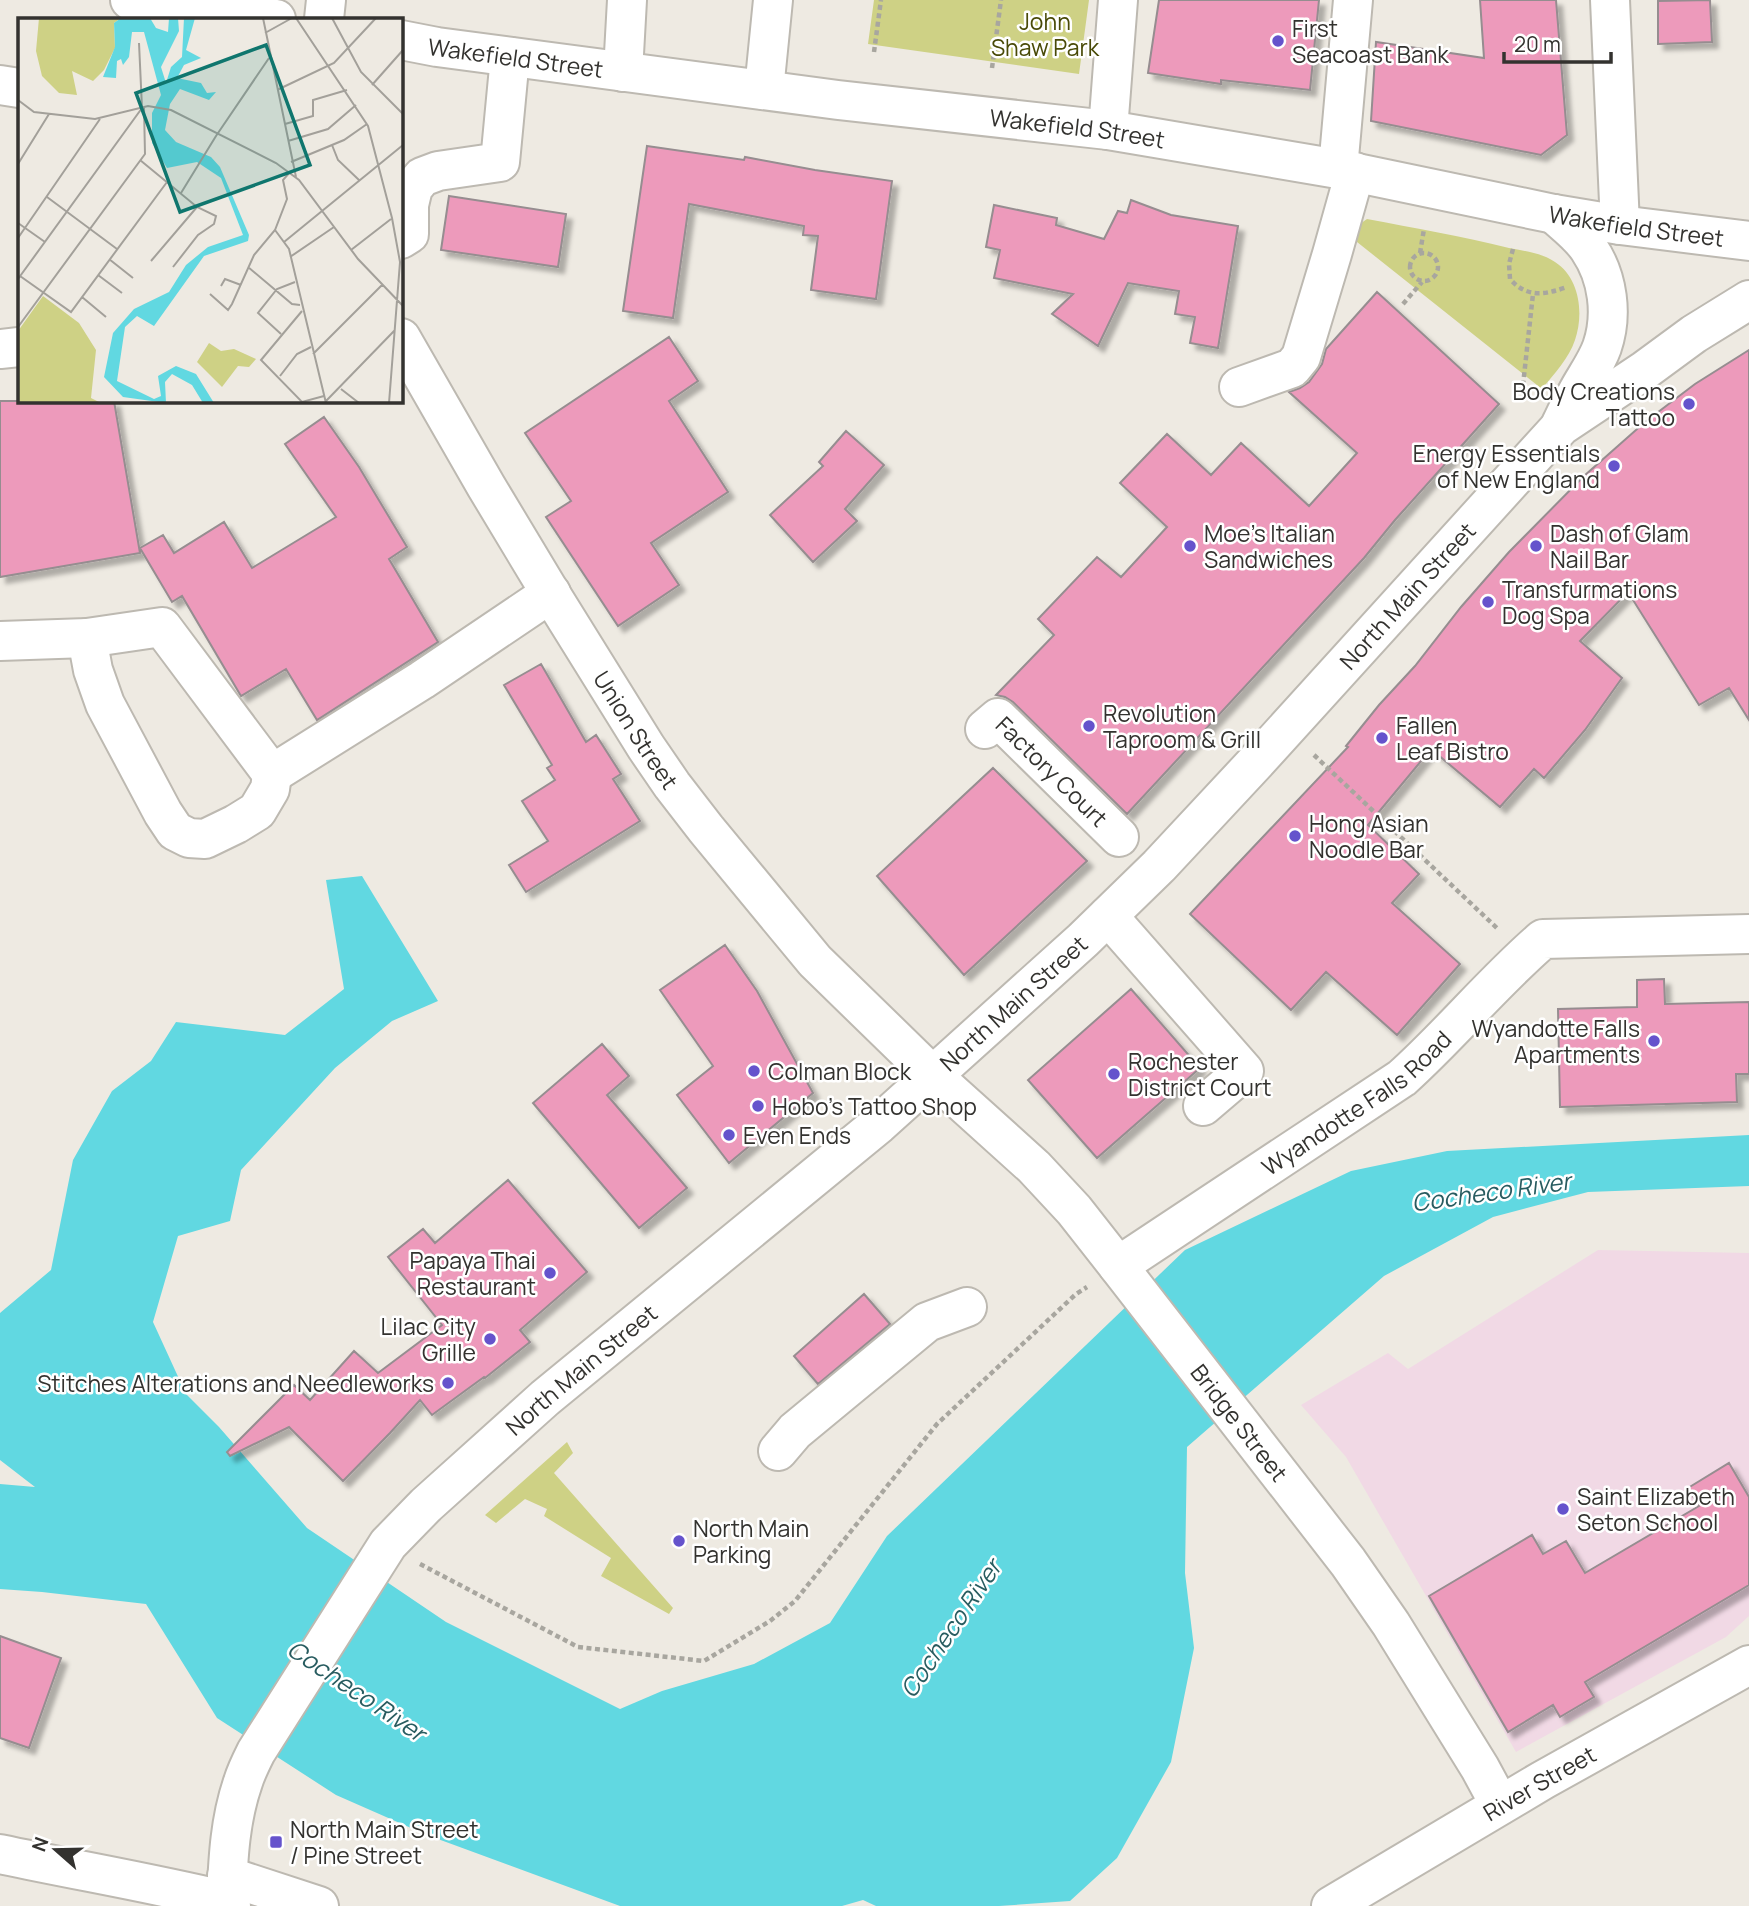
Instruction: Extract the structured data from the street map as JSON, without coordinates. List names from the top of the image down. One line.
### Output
{"streets":{"main road":["Wakefield Street","North Main Street","Union Street","Factory Court","Wyandotte Falls Road","Bridge Street","River Street"]},"crossings":[["North Main Street","Union Street"],["North Main Street","Bridge Street"],["Union Street","Bridge Street"],["Wyandotte Falls Road","Bridge Street"],["Bridge Street","River Street"]],"water":["Cocheco River"],"parks":["John Shaw Park"],"places":{"other":["First Seacoast Bank","Body Creations Tattoo","Energy Essentials of New England","Moe's Italian Sandwiches","Dash of Glam Nail Bar","Transfurmations Dog Spa","Revolution Taproom & Grill","Fallen Leaf Bistro","Hong Asian Noodle Bar","Wyandotte Falls Apartments","Colman Block","Rochester District Court","Hobo's Tattoo Shop","Even Ends","Papaya Thai Restaurant","Lilac City Grille","Stitches Alterations and Needleworks","Saint Elizabeth Seton School","North Main Parking"],"transit":["North Main Street / Pine Street"]},"scale_bar":"20 m","north":"left"}
